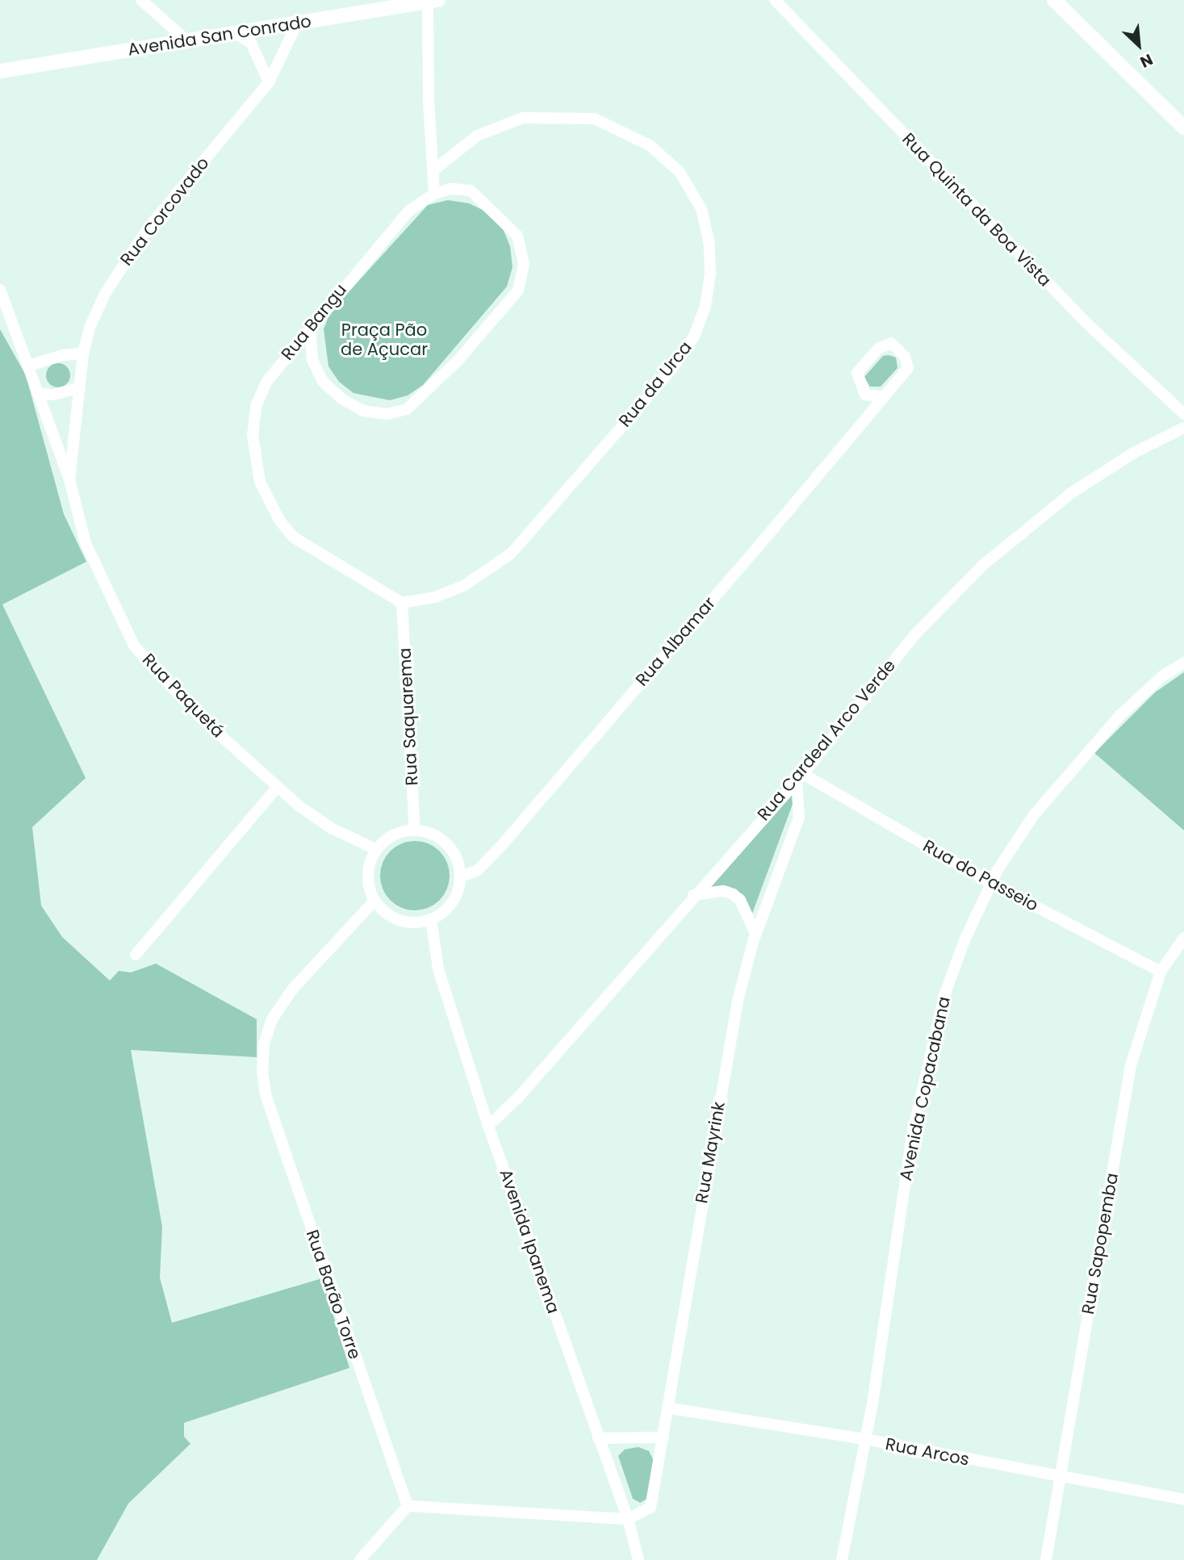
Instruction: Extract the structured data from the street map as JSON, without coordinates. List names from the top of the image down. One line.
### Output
{"streets":{"street":["Avenida San Conrado","Rua Quinta da Boa Vista","Rua Corcovado","Rua Bangu","Rua da Urca","Rua Albamar","Rua Paquetá","Rua Saquarema","Rua Cardeal Arco Verde","Rua do Passeio","Avenida Copacabana","Rua Mayrink","Avenida Ipanema","Rua Sapopemba","Rua Barão Torre","Rua Arcos"]},"crossings":[["Avenida San Conrado","Rua Corcovado"],["Rua Corcovado","Rua Paquetá"],["Rua Bangu","Rua da Urca"],["Rua Bangu","Rua Saquarema"],["Rua da Urca","Rua Saquarema"],["Rua Albamar","Rua Paquetá"],["Rua Albamar","Rua Saquarema"],["Rua Albamar","Avenida Ipanema"],["Rua Albamar","Rua Barão Torre"],["Rua Paquetá","Rua Saquarema"],["Rua Paquetá","Avenida Ipanema"],["Rua Paquetá","Rua Barão Torre"],["Rua Saquarema","Avenida Ipanema"],["Rua Saquarema","Rua Barão Torre"],["Rua Cardeal Arco Verde","Rua do Passeio"],["Rua Cardeal Arco Verde","Rua Mayrink"],["Rua Cardeal Arco Verde","Avenida Ipanema"],["Rua do Passeio","Avenida Copacabana"],["Rua do Passeio","Rua Mayrink"],["Rua do Passeio","Rua Sapopemba"],["Avenida Copacabana","Rua Arcos"],["Rua Mayrink","Avenida Ipanema"],["Rua Mayrink","Rua Arcos"],["Avenida Ipanema","Rua Barão Torre"],["Rua Sapopemba","Rua Arcos"]],"parks":["Praça Pão de Açucar"],"north":"bottom right"}
